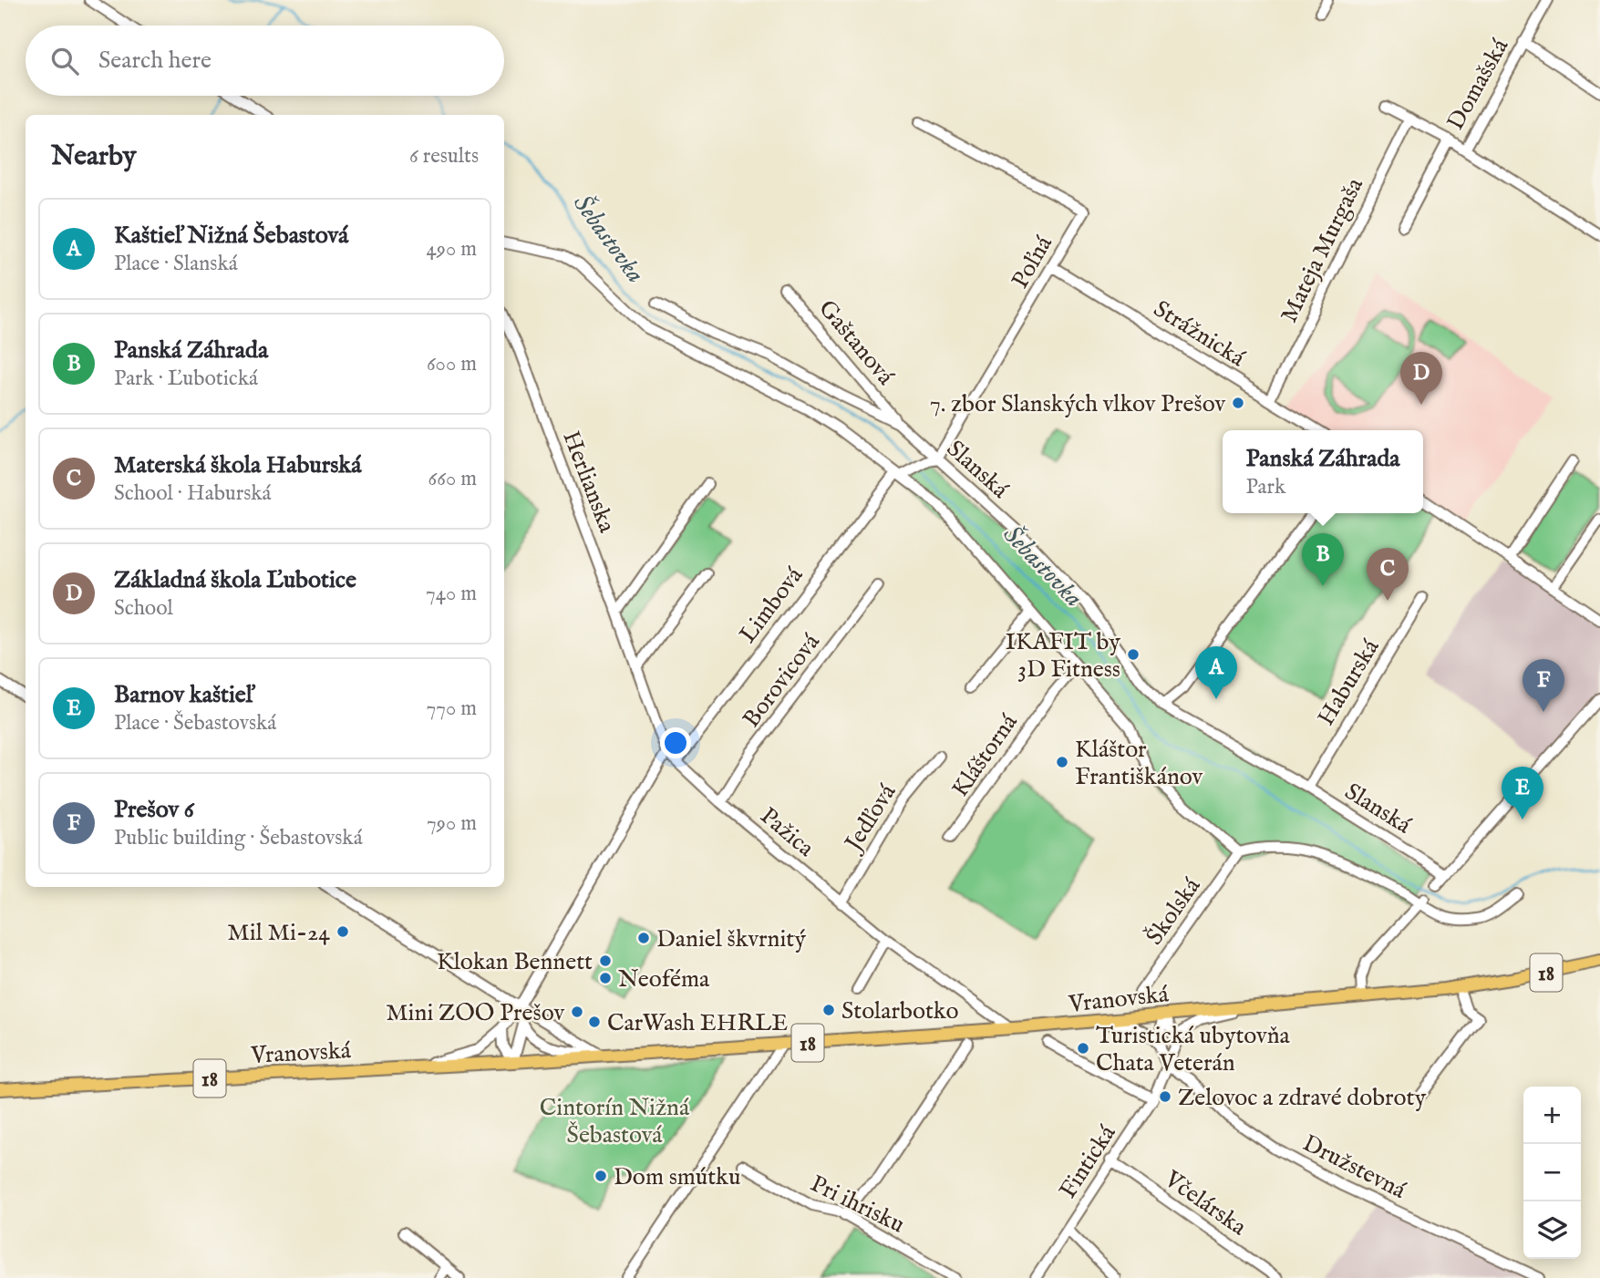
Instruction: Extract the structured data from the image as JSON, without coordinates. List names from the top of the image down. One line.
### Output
{"streets":{"main road":["18","Vranovská"],"street":["Domašská","Mateja Murgaša","Poľná","Strážnická","Gaštanová","Slanská","Herlianska","Limbová","Borovicová","Haburská","Kláštorná","Jedľová","Pažica","Školská","Fintická","Družstevná","Včelárska","Pri ihrisku"]},"crossings":[["Mateja Murgaša","Strážnická"],["Poľná","Strážnická"],["Poľná","Slanská"],["Poľná","Limbová"],["Gaštanová","Slanská"],["Slanská","Haburská"],["Herlianska","Pažica"],["Limbová","Pažica"],["Borovicová","Pažica"],["Jedľová","Pažica"],["Pažica","Vranovská"],["Vranovská","Fintická"],["Fintická","Družstevná"],["Fintická","Včelárska"]],"water":["Šebastovka"],"parks":["Cintorín Nižná Šebastová"],"places":["7. zbor Slanských vlkov Prešov","IKAFIT by 3D Fitness","Kláštor Františkánov","Mil Mi-24","Daniel škvrnitý","Klokan Bennett","Neoféma","Stolarbotko","Mini ZOO Prešov","CarWash EHRLE","Turistická ubytovňa Chata Veterán","Zelovoc a zdravé dobroty","Dom smútku"],"page":{"search":"Search here","heading":["Nearby","6 results"],"list":[{"mark":"A","name":"Kaštieľ Nižná Šebastová","note":"Place · Slanská","value":"490 m"},{"mark":"B","name":"Panská Záhrada","note":"Park · Ľubotická","value":"600 m"},{"mark":"C","name":"Materská škola Haburská","note":"School · Haburská","value":"660 m"},{"mark":"D","name":"Základná škola Ľubotice","note":"School","value":"740 m"},{"mark":"E","name":"Barnov kaštieľ","note":"Place · Šebastovská","value":"770 m"},{"mark":"F","name":"Prešov 6","note":"Public building · Šebastovská","value":"790 m"}],"pins":["D","B","C","A","F","E"],"popup":["Panská Záhrada","Park"],"map_buttons":["+","−"]}}
